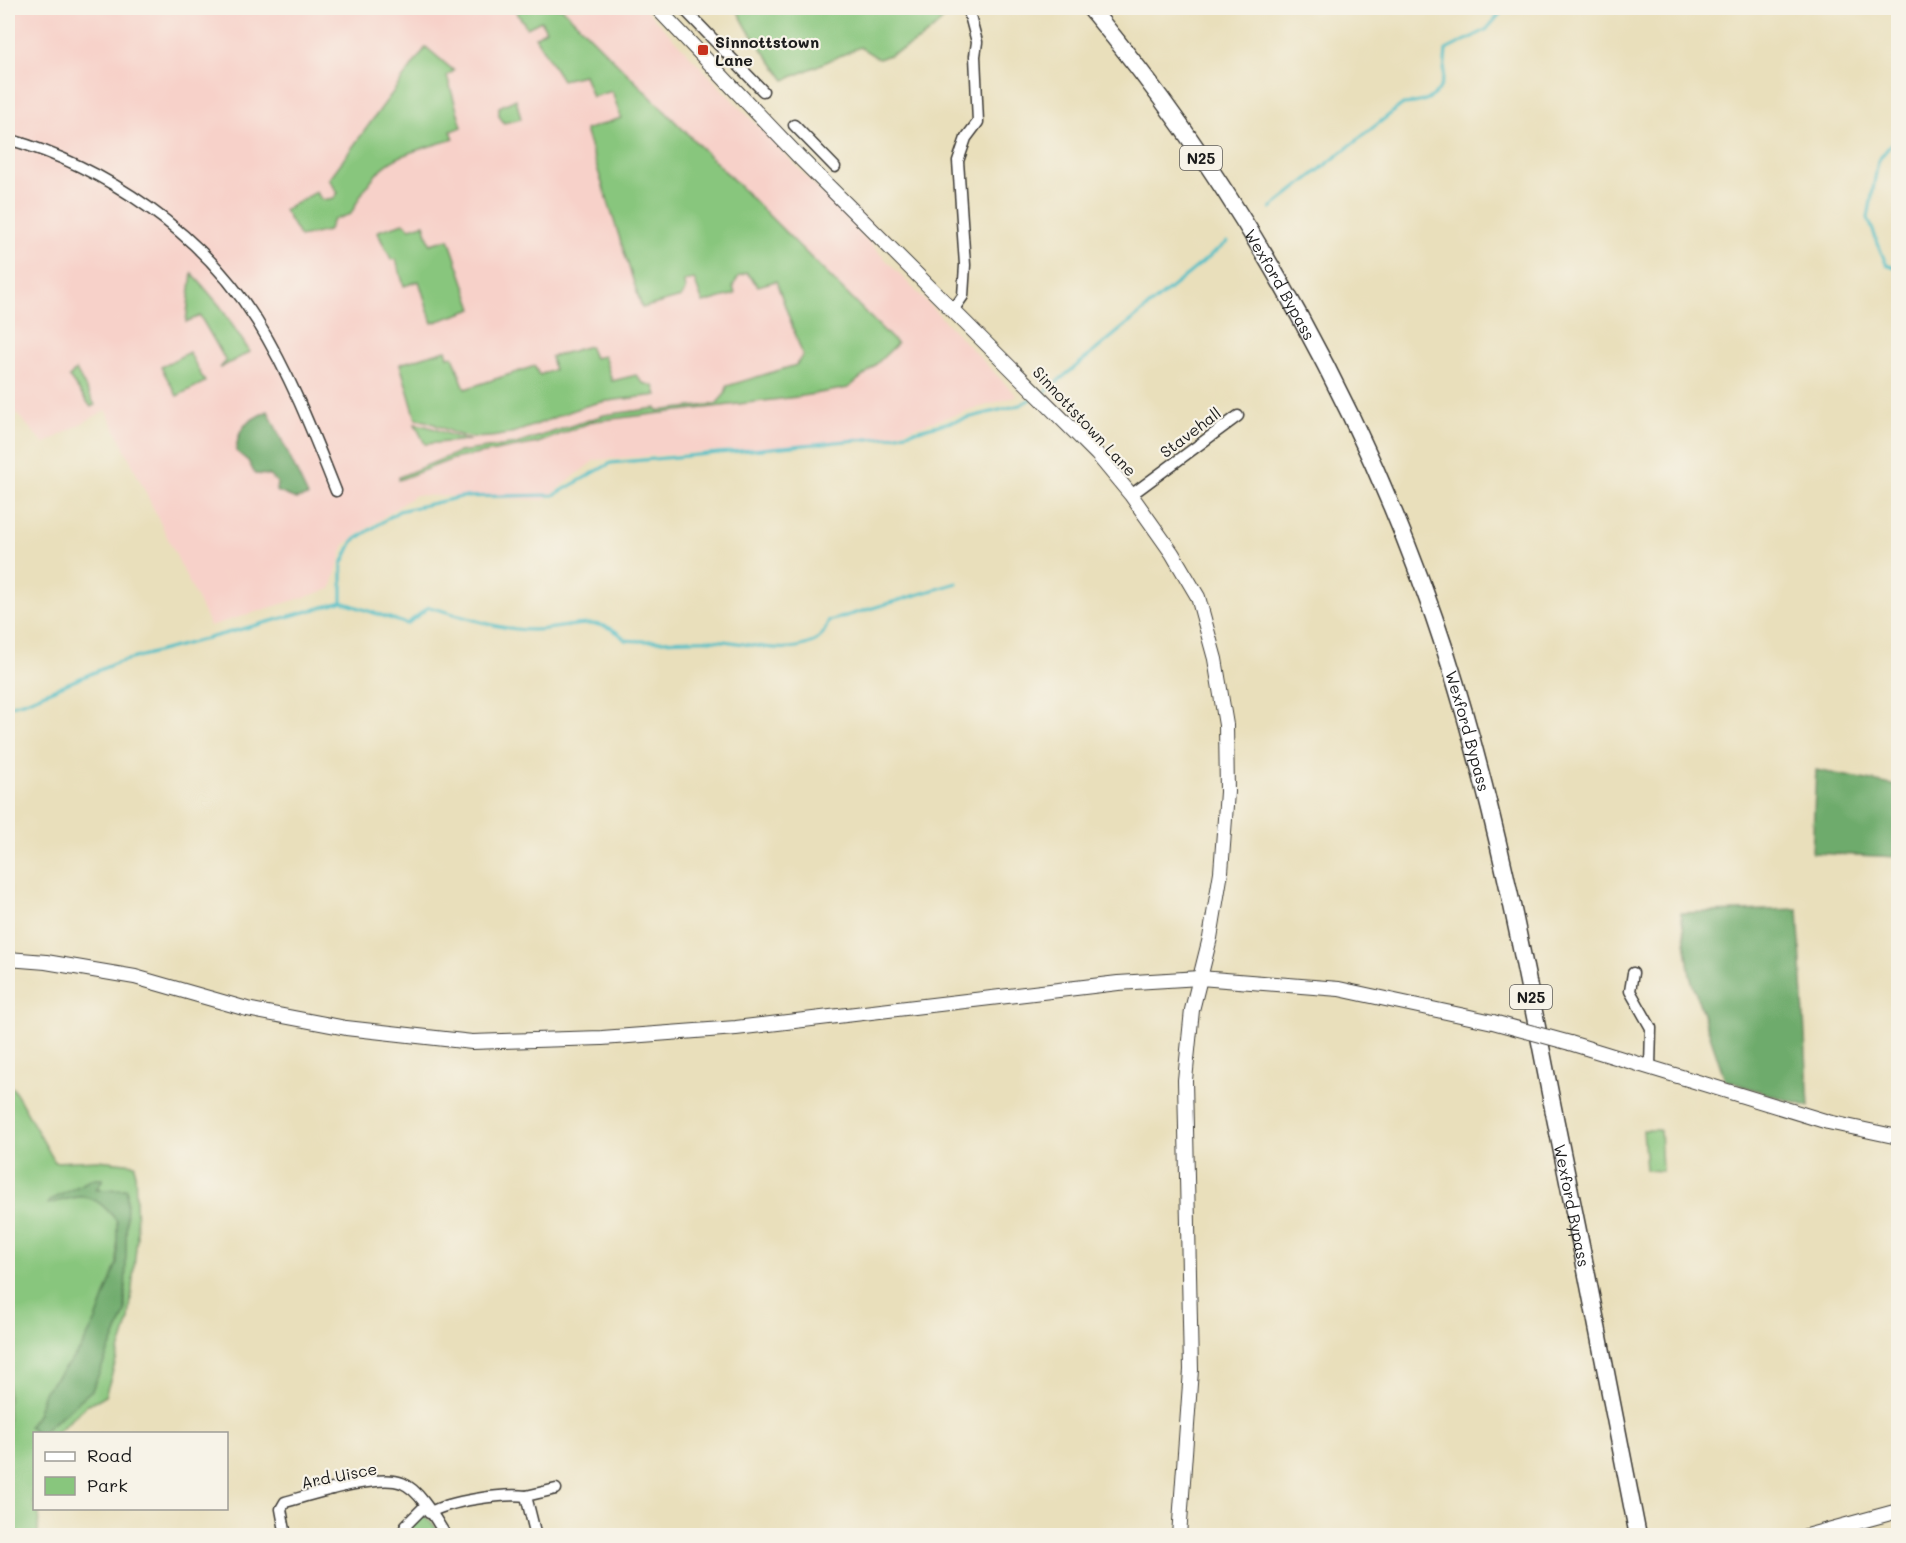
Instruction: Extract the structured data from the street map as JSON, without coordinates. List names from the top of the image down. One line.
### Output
{"streets":{"highway":["N25","Wexford Bypass"],"street":["Sinnottstown Lane","Stavehall","Ard Uisce"]},"crossings":[["Sinnottstown Lane","Stavehall"]],"places":{"transit":["Sinnottstown Lane"]},"legend":["Road","Park"]}
